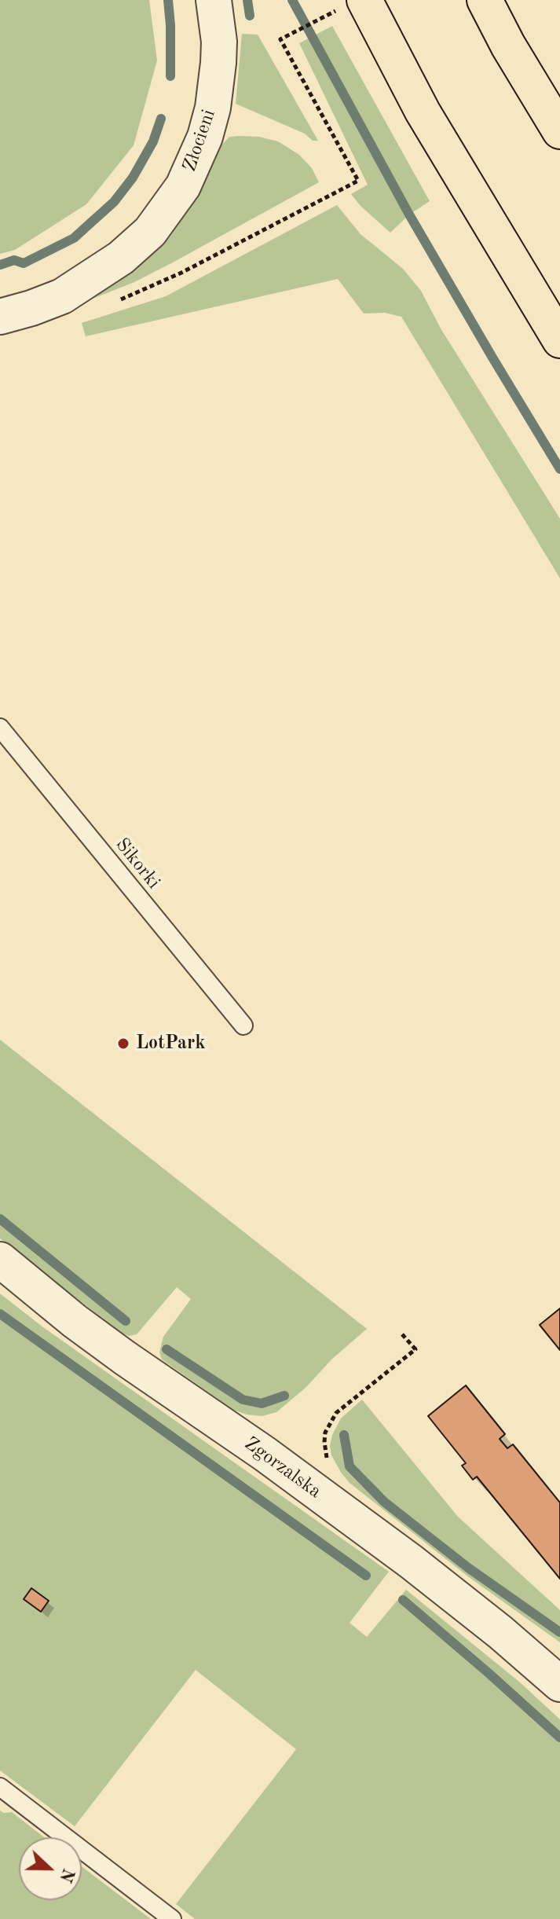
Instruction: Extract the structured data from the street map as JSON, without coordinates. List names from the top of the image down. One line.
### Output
{"streets":{"street":["Złocieni","Zgorzalska"],"lane":["Sikorki"]},"places":["LotPark"],"north":"right"}
